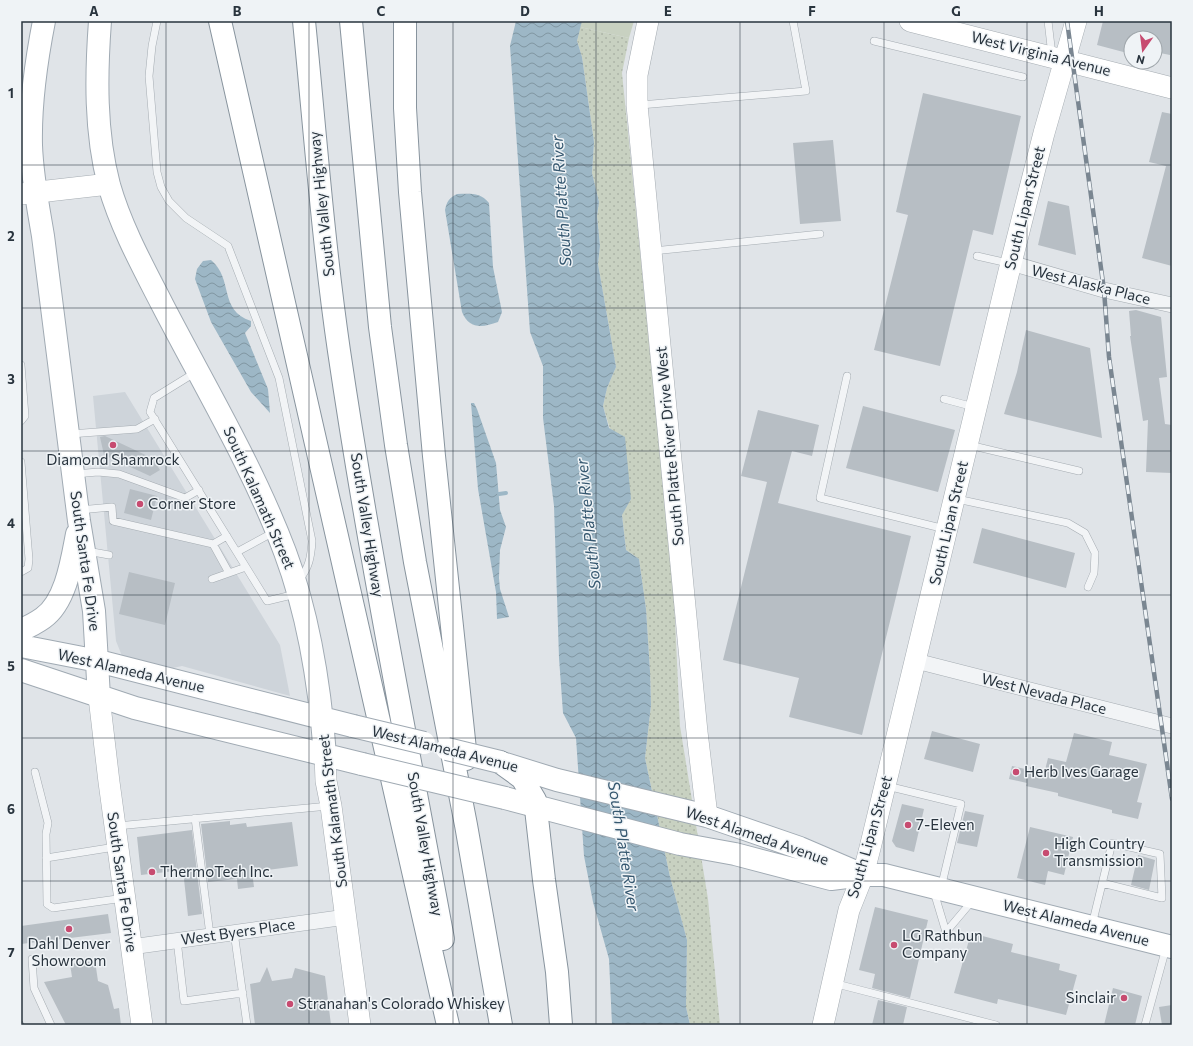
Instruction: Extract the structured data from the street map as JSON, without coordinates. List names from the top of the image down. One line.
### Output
{"streets":{"main road":["South Valley Highway","South Kalamath Street","South Santa Fe Drive","West Alameda Avenue"],"street":["West Virginia Avenue","South Lipan Street","West Alaska Place","South Platte River Drive West","West Nevada Place","West Byers Place"]},"crossings":[["West Virginia Avenue","South Lipan Street"],["South Lipan Street","West Alaska Place"],["South Lipan Street","West Alameda Avenue"],["South Lipan Street","West Nevada Place"],["South Platte River Drive West","West Alameda Avenue"],["South Kalamath Street","West Alameda Avenue"],["South Kalamath Street","West Byers Place"],["South Santa Fe Drive","West Alameda Avenue"],["South Santa Fe Drive","West Byers Place"]],"water":["South Platte River"],"places":["Diamond Shamrock","Corner Store","Herb Ives Garage","7-Eleven","High Country Transmission","ThermoTech Inc.","Dahl Denver Showroom","LG Rathbun Company","Sinclair","Stranahan's Colorado Whiskey"],"north":"bottom","grid":{"columns":["A","B","C","D","E","F","G","H"],"rows":["1","2","3","4","5","6","7"]}}
